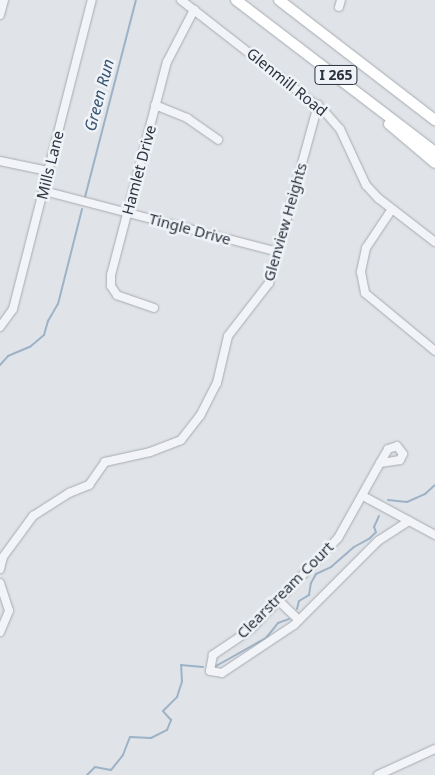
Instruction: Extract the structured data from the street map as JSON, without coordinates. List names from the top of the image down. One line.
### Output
{"streets":{"highway":["I 265"],"street":["Glenmill Road","Mills Lane","Hamlet Drive","Glenview Heights","Tingle Drive","Clearstream Court"]},"crossings":[["Glenmill Road","Hamlet Drive"],["Glenmill Road","Glenview Heights"],["Mills Lane","Tingle Drive"],["Hamlet Drive","Tingle Drive"],["Glenview Heights","Tingle Drive"]],"water":["Green Run"]}
